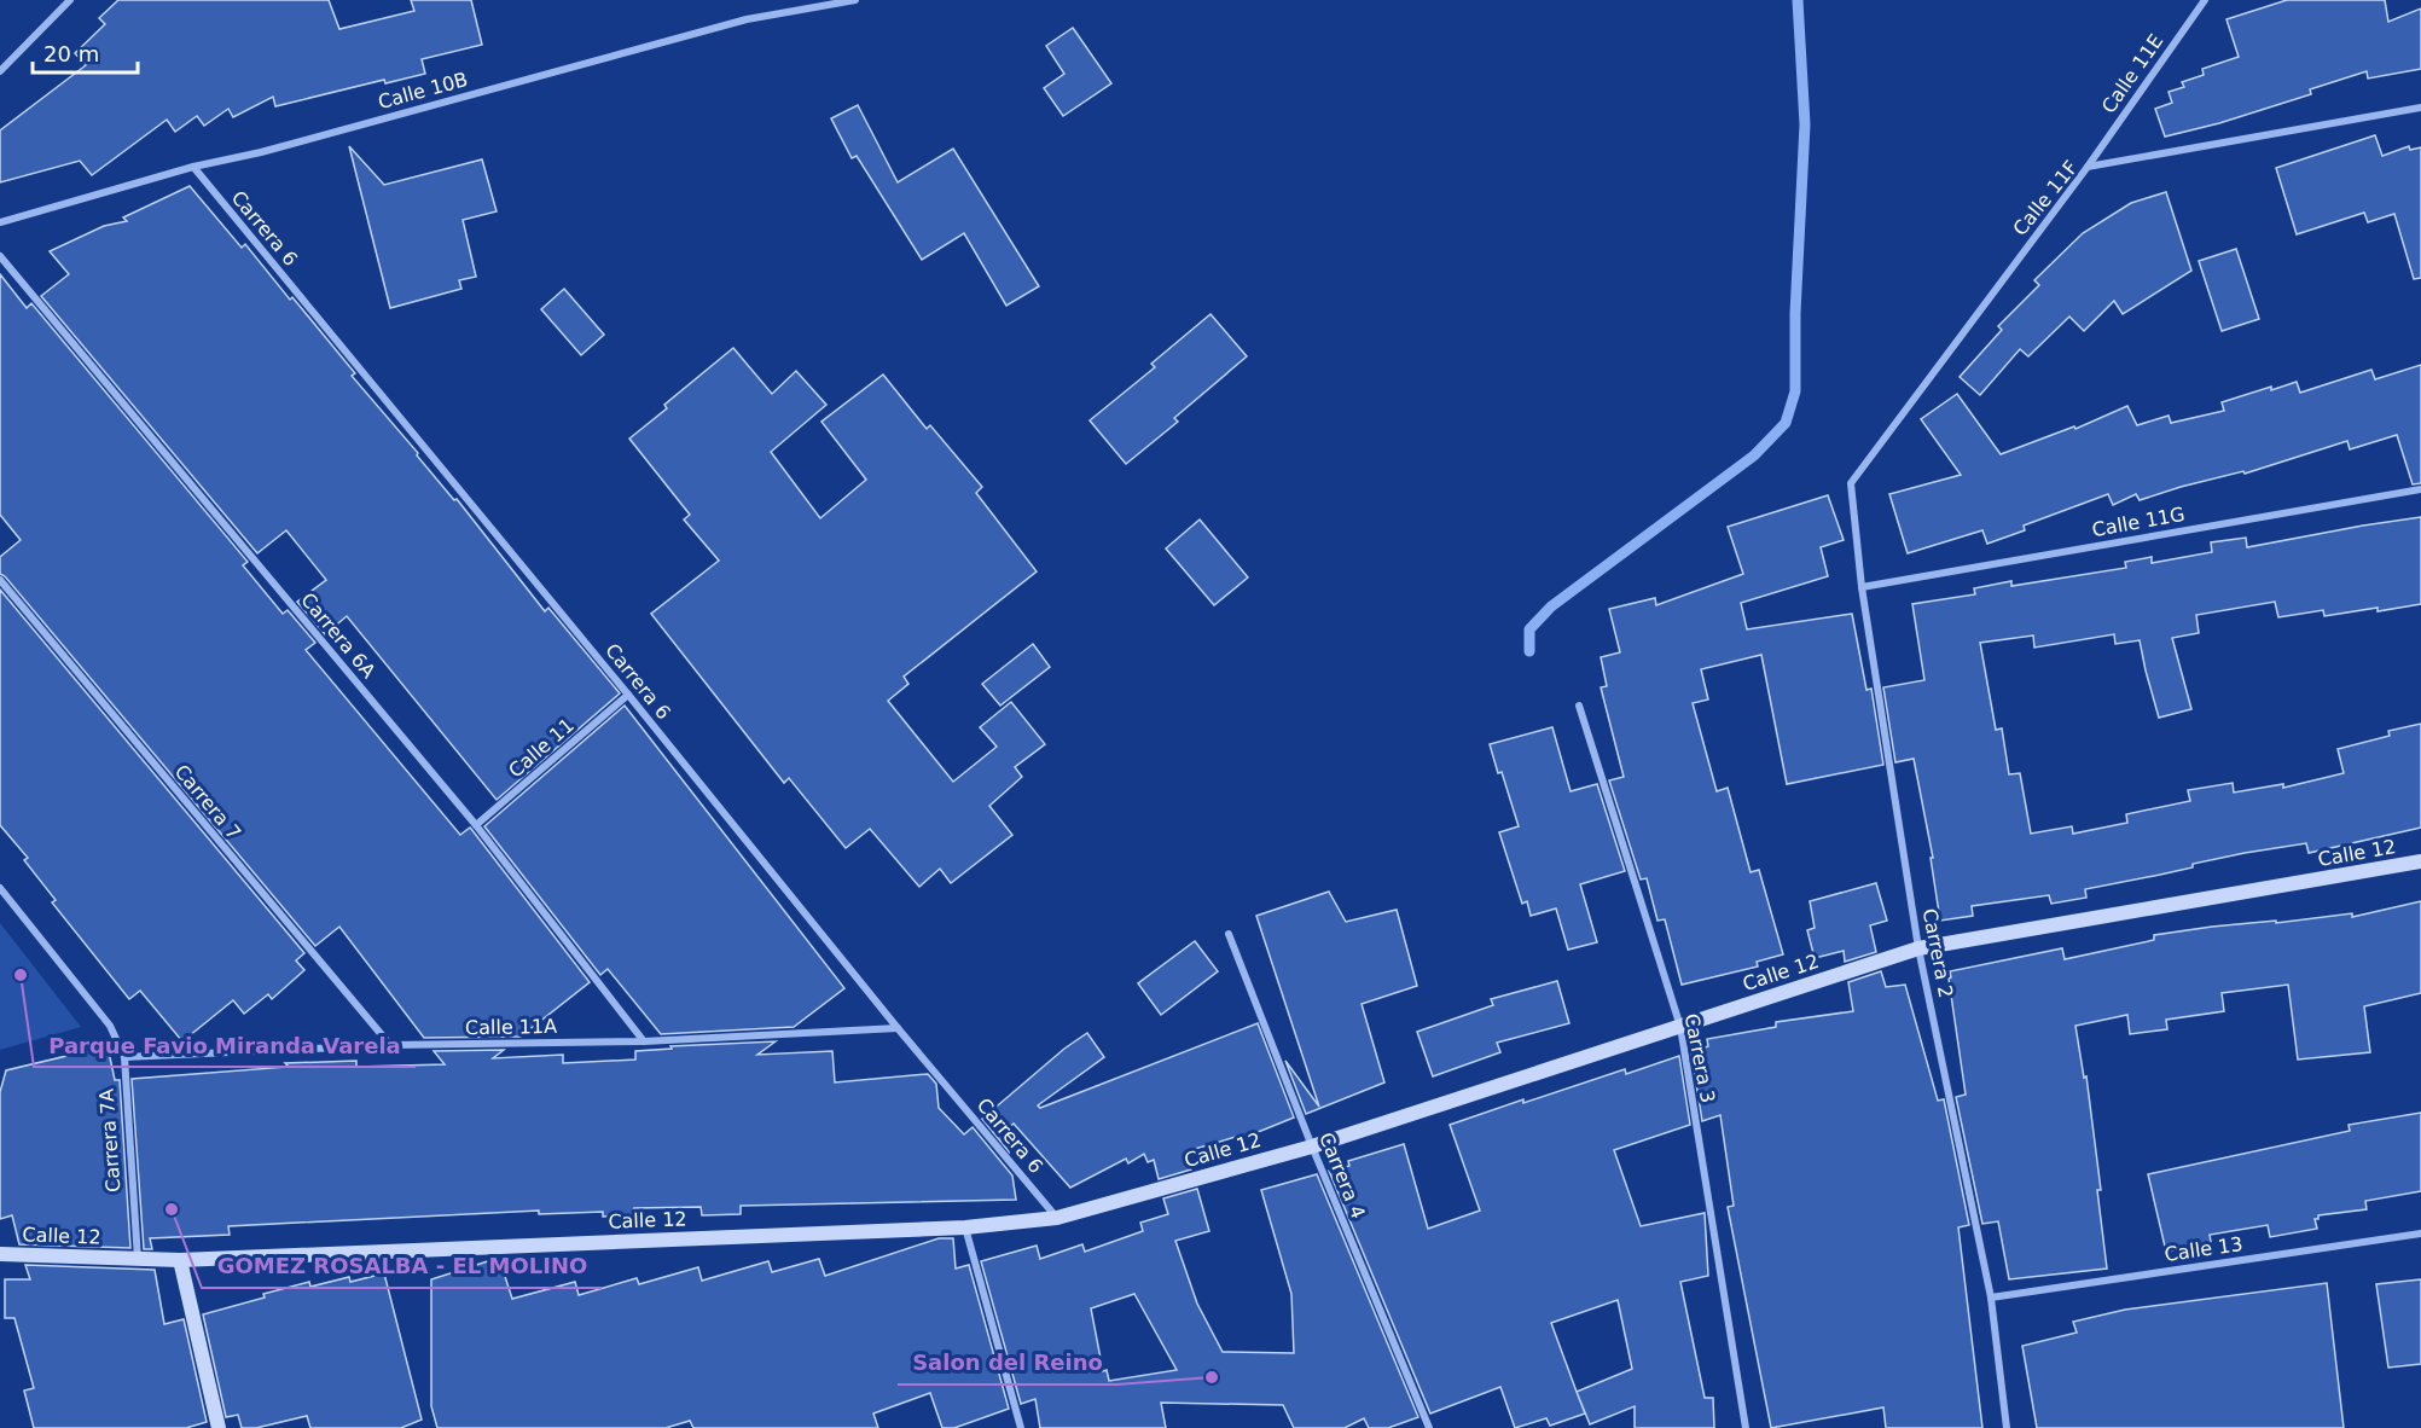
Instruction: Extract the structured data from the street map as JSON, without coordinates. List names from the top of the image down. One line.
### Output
{"streets":{"street":["Calle 11E","Calle 10B","Calle 11F","Carrera 6","Calle 11G","Carrera 6A","Calle 11","Carrera 7","Calle 12","Carrera 2","Calle 11A","Carrera 3","Carrera 7A","Carrera 4","Calle 13"]},"crossings":[["Calle 11E","Calle 11F"],["Calle 10B","Carrera 6"],["Calle 11F","Carrera 2"],["Carrera 6","Calle 11"],["Carrera 6","Calle 12"],["Carrera 6","Calle 11A"],["Calle 11G","Carrera 2"],["Carrera 6A","Calle 11"],["Carrera 6A","Calle 11A"],["Carrera 7","Calle 11A"],["Calle 12","Carrera 2"],["Calle 12","Carrera 3"],["Calle 12","Carrera 7A"],["Calle 12","Carrera 4"],["Carrera 2","Calle 13"],["Calle 11A","Carrera 7A"]],"places":["Parque Favio Miranda Varela","GOMEZ ROSALBA - EL MOLINO","Salon del Reino"],"scale_bar":"20 m"}
